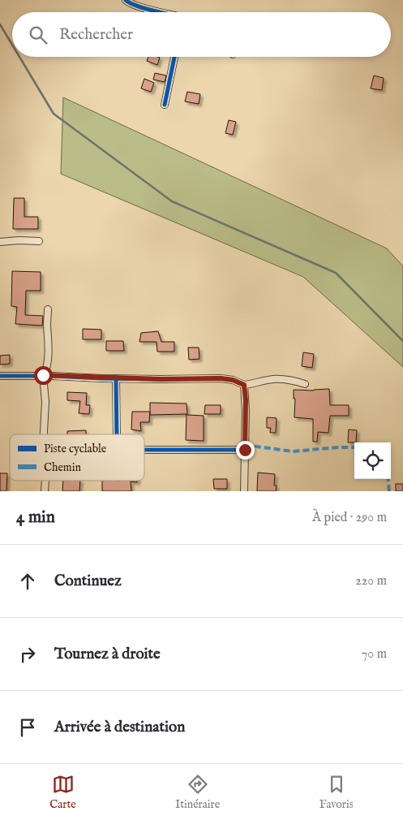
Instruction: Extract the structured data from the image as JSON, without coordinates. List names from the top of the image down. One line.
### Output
{"legend":["Piste cyclable","Chemin"],"page":{"search":"Rechercher","heading":["4 min","À pied · 290 m"],"list":[["Continuez","220 m"],["Tournez à droite","70 m"],"Arrivée à destination"],"nav":["Carte","Itinéraire","Favoris"]}}
